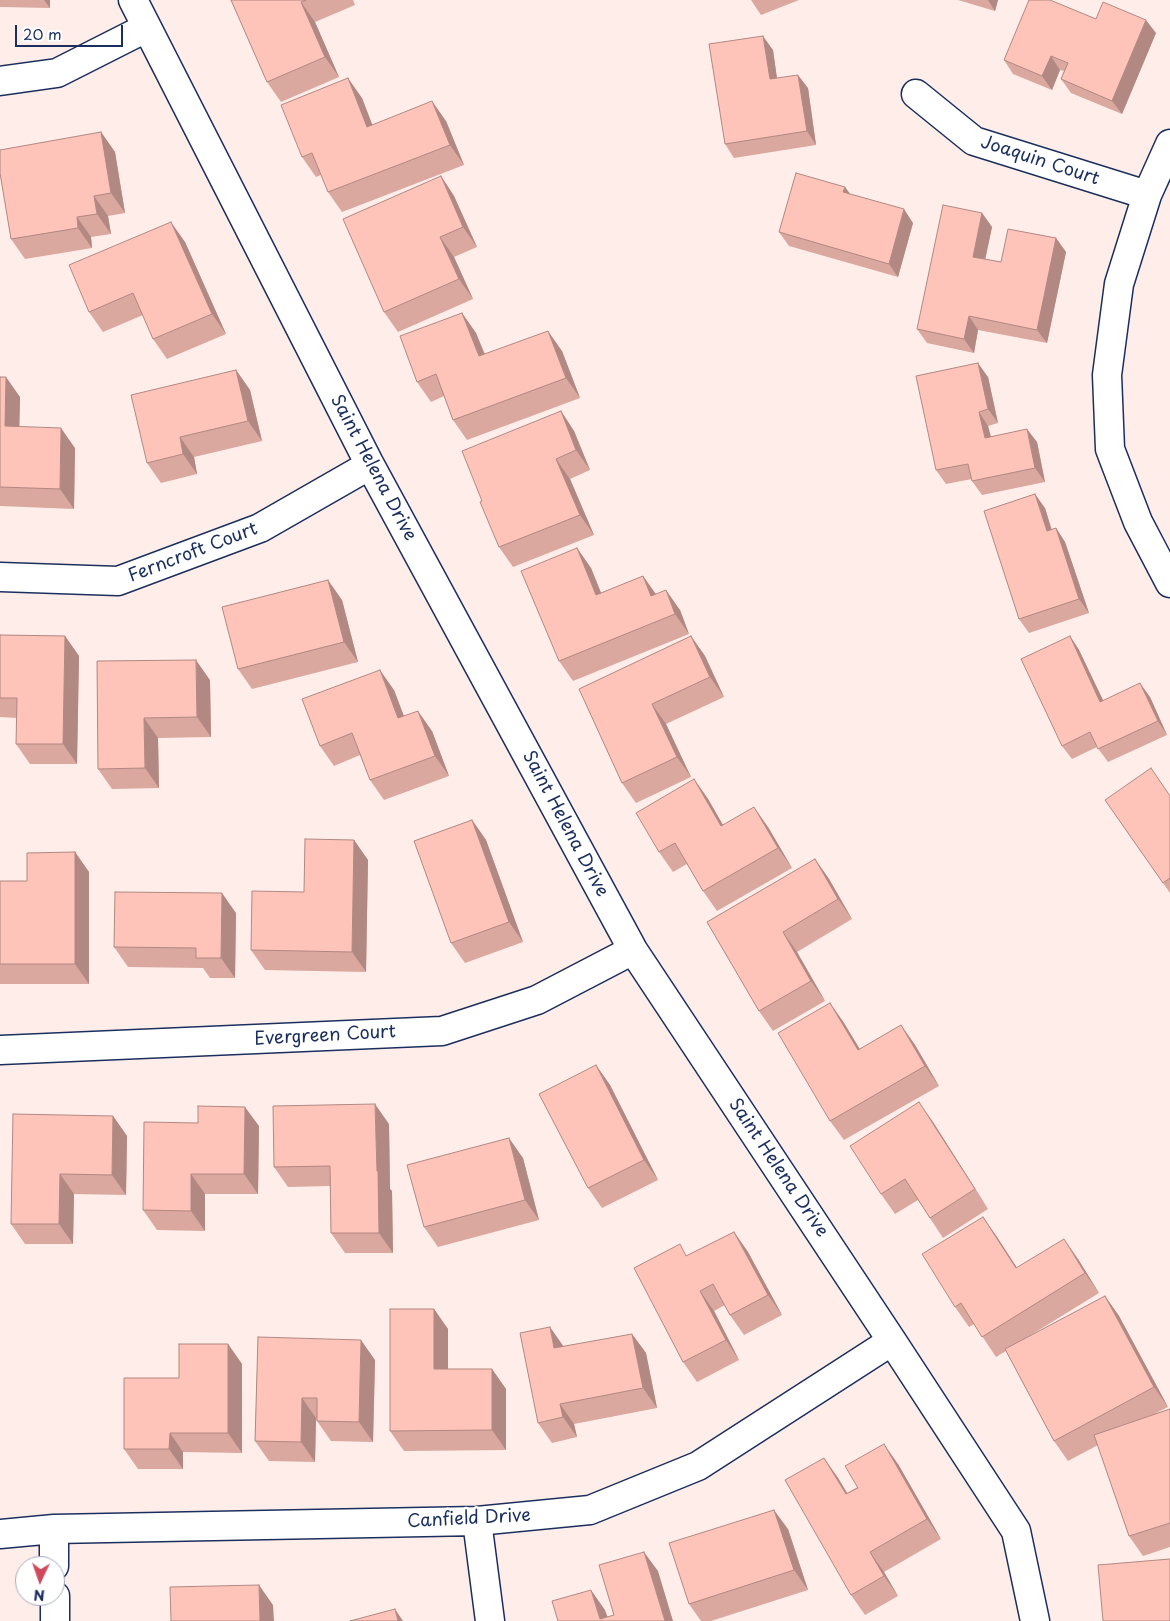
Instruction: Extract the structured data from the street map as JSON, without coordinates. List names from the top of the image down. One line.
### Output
{"streets":{"street":["Joaquin Court","Saint Helena Drive","Ferncroft Court","Evergreen Court","Canfield Drive"]},"crossings":[["Saint Helena Drive","Ferncroft Court"],["Saint Helena Drive","Evergreen Court"],["Saint Helena Drive","Canfield Drive"]],"scale_bar":"20 m","north":"bottom"}
